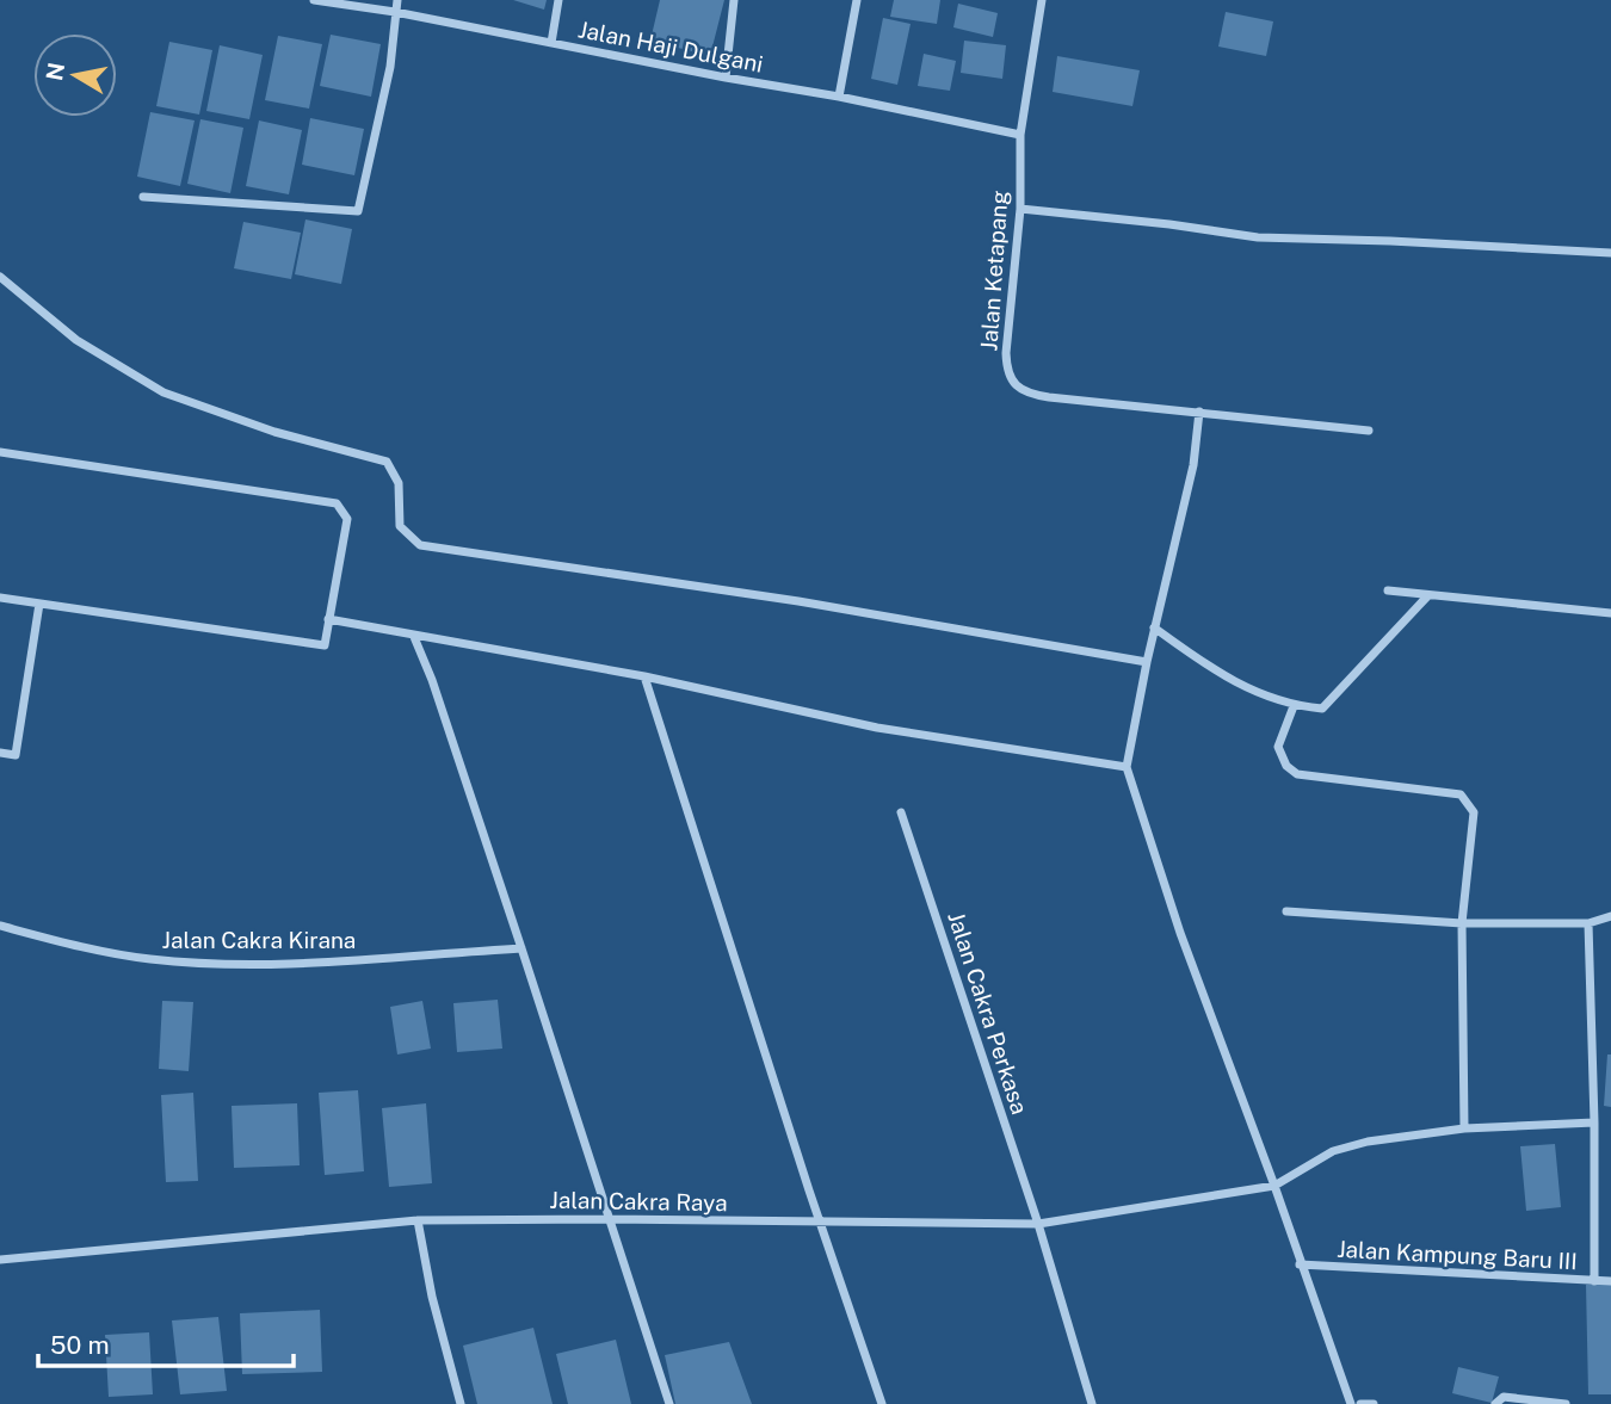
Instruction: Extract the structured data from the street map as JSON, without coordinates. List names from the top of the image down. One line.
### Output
{"streets":{"street":["Jalan Haji Dulgani","Jalan Ketapang","Jalan Cakra Kirana","Jalan Cakra Perkasa","Jalan Cakra Raya","Jalan Kampung Baru III"]},"crossings":[["Jalan Haji Dulgani","Jalan Ketapang"],["Jalan Cakra Perkasa","Jalan Cakra Raya"]],"scale_bar":"50 m","north":"left"}
